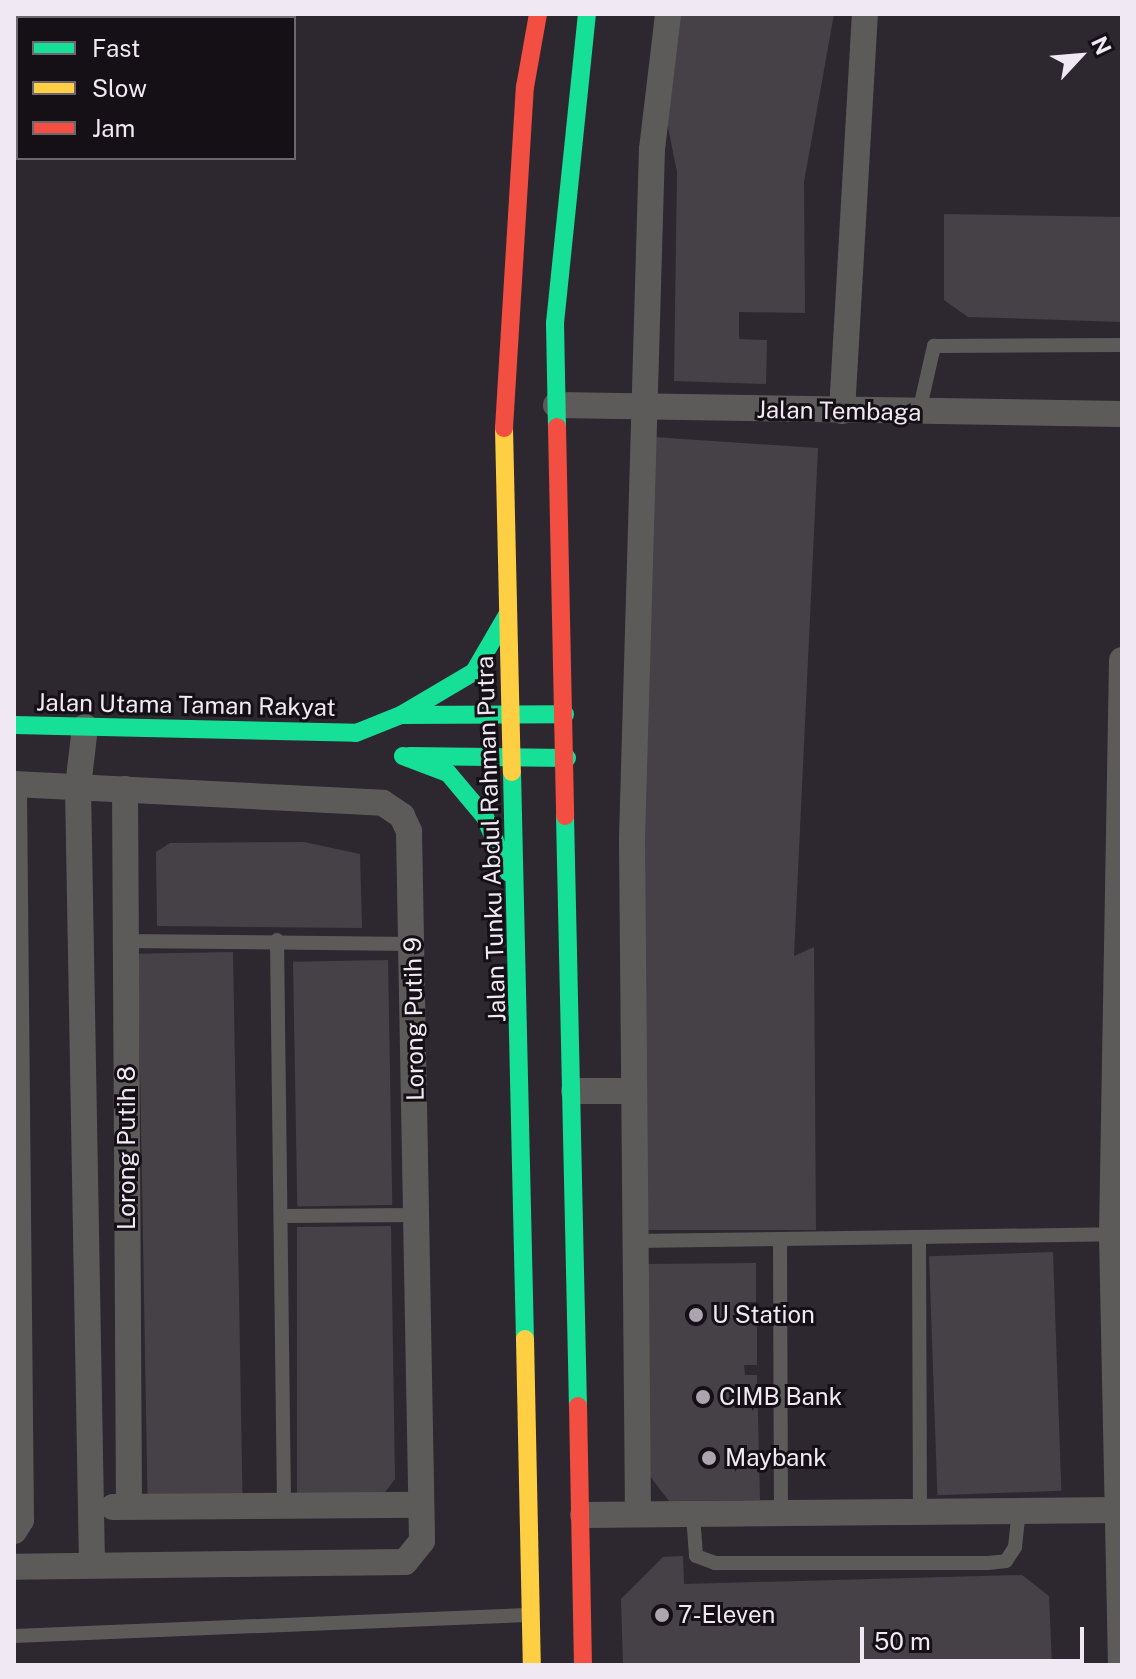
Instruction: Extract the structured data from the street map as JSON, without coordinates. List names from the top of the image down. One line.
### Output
{"streets":{"main road":["Jalan Utama Taman Rakyat","Jalan Tunku Abdul Rahman Putra"],"street":["Jalan Tembaga","Lorong Putih 9","Lorong Putih 8"]},"crossings":[["Jalan Utama Taman Rakyat","Jalan Tunku Abdul Rahman Putra"],["Lorong Putih 9","Lorong Putih 8"]],"places":["U Station","CIMB Bank","Maybank","7-Eleven"],"legend":["Fast","Slow","Jam"],"scale_bar":"50 m","north":"top right"}
